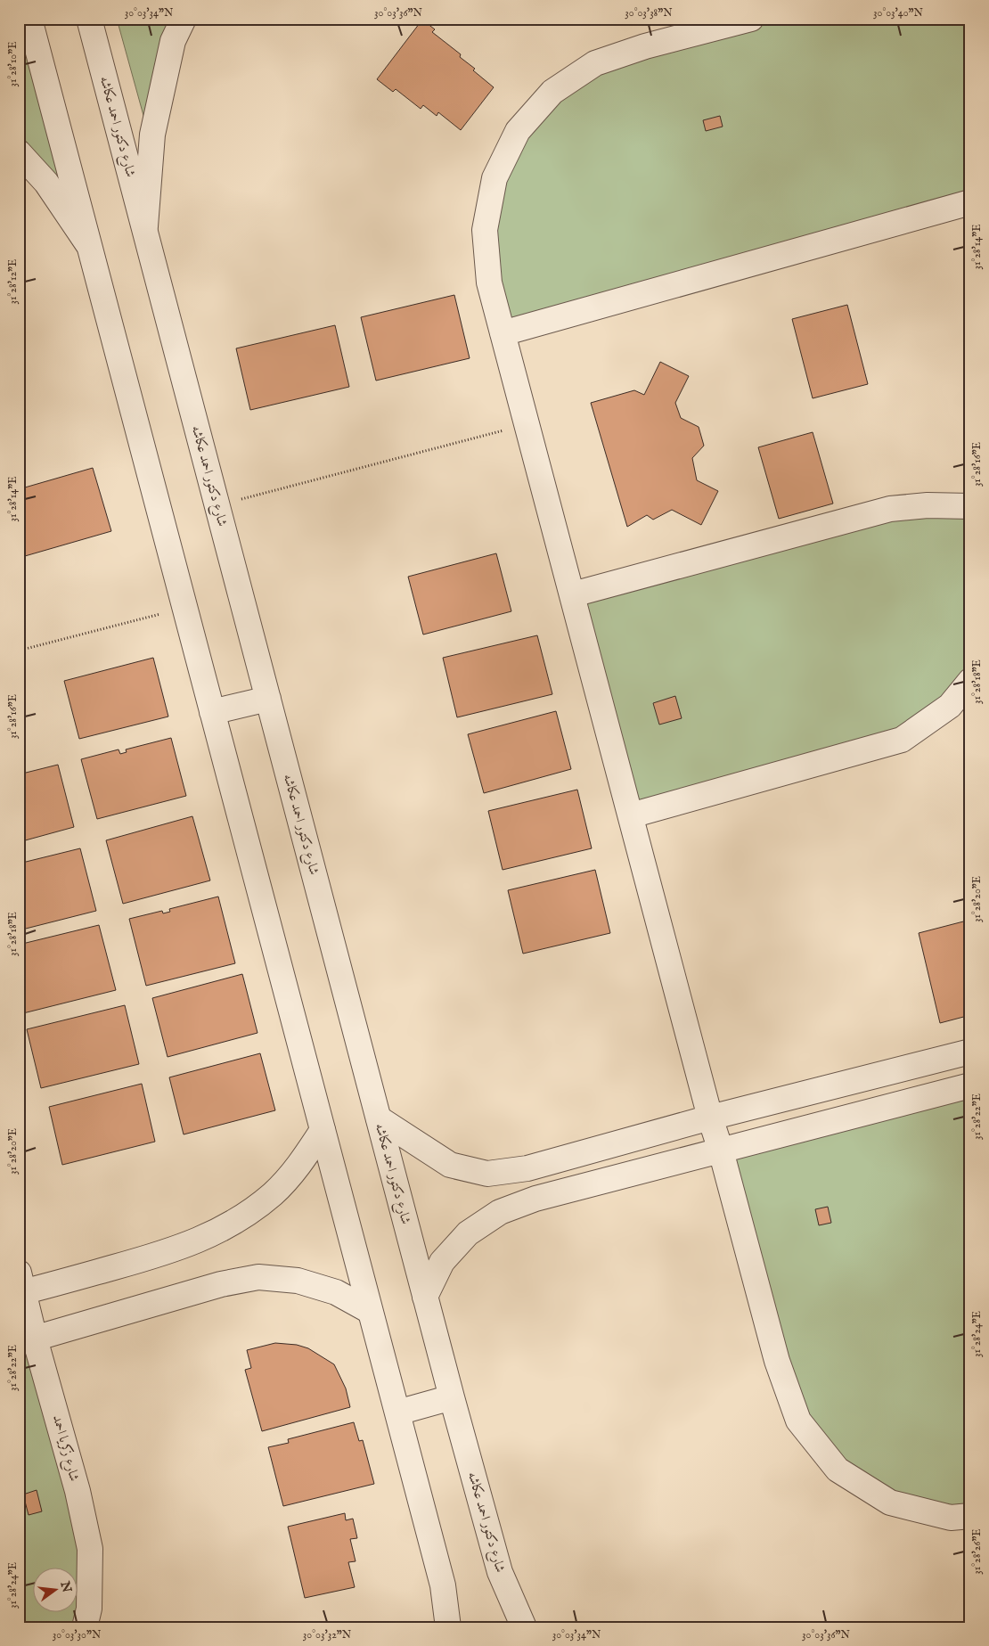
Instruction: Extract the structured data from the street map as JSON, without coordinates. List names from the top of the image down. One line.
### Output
{"streets":{"street":["شارع دكتور احمد عكاشه","شارع زكريا احمد"]},"north":"right","coordinates":["30°03'34\"N","30°03'36\"N","30°03'38\"N","30°03'40\"N","31°28'10\"E","31°28'14\"E","31°28'12\"E","31°28'16\"E","31°28'18\"E","31°28'20\"E","31°28'22\"E","31°28'24\"E","31°28'26\"E","30°03'30\"N","30°03'32\"N"]}
